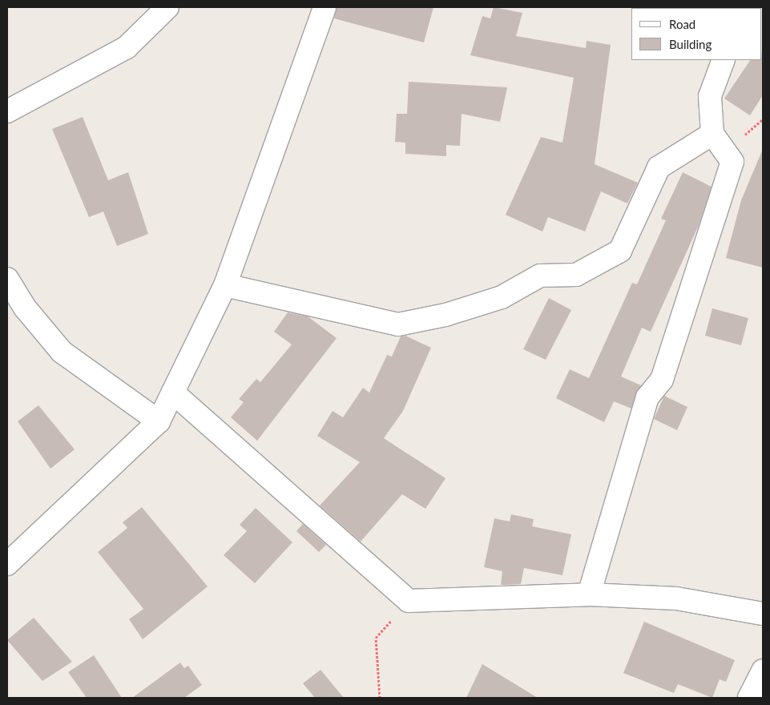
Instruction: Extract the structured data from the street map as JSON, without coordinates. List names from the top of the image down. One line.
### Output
{"legend":["Road","Building"]}
